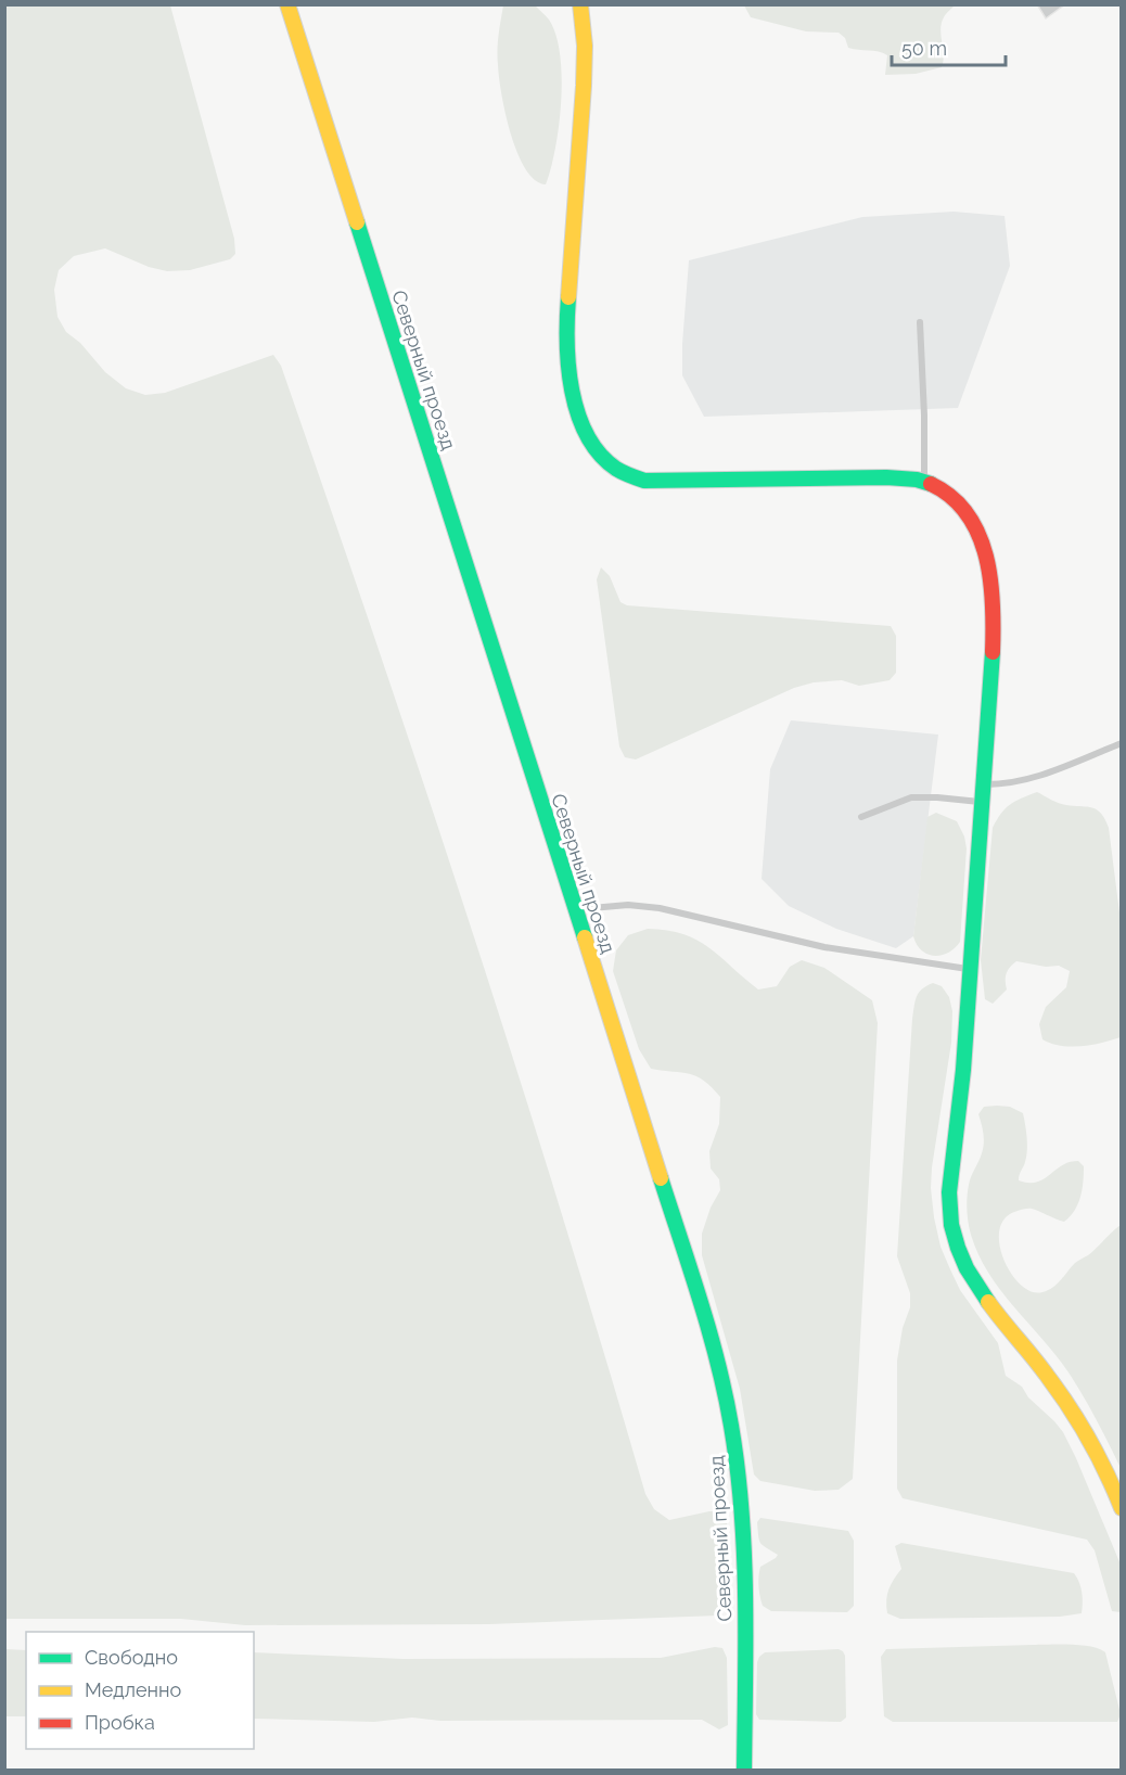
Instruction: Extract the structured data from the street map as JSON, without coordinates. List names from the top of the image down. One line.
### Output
{"streets":{"street":["Северный проезд"]},"legend":["Свободно","Медленно","Пробка"],"scale_bar":"50 m"}
